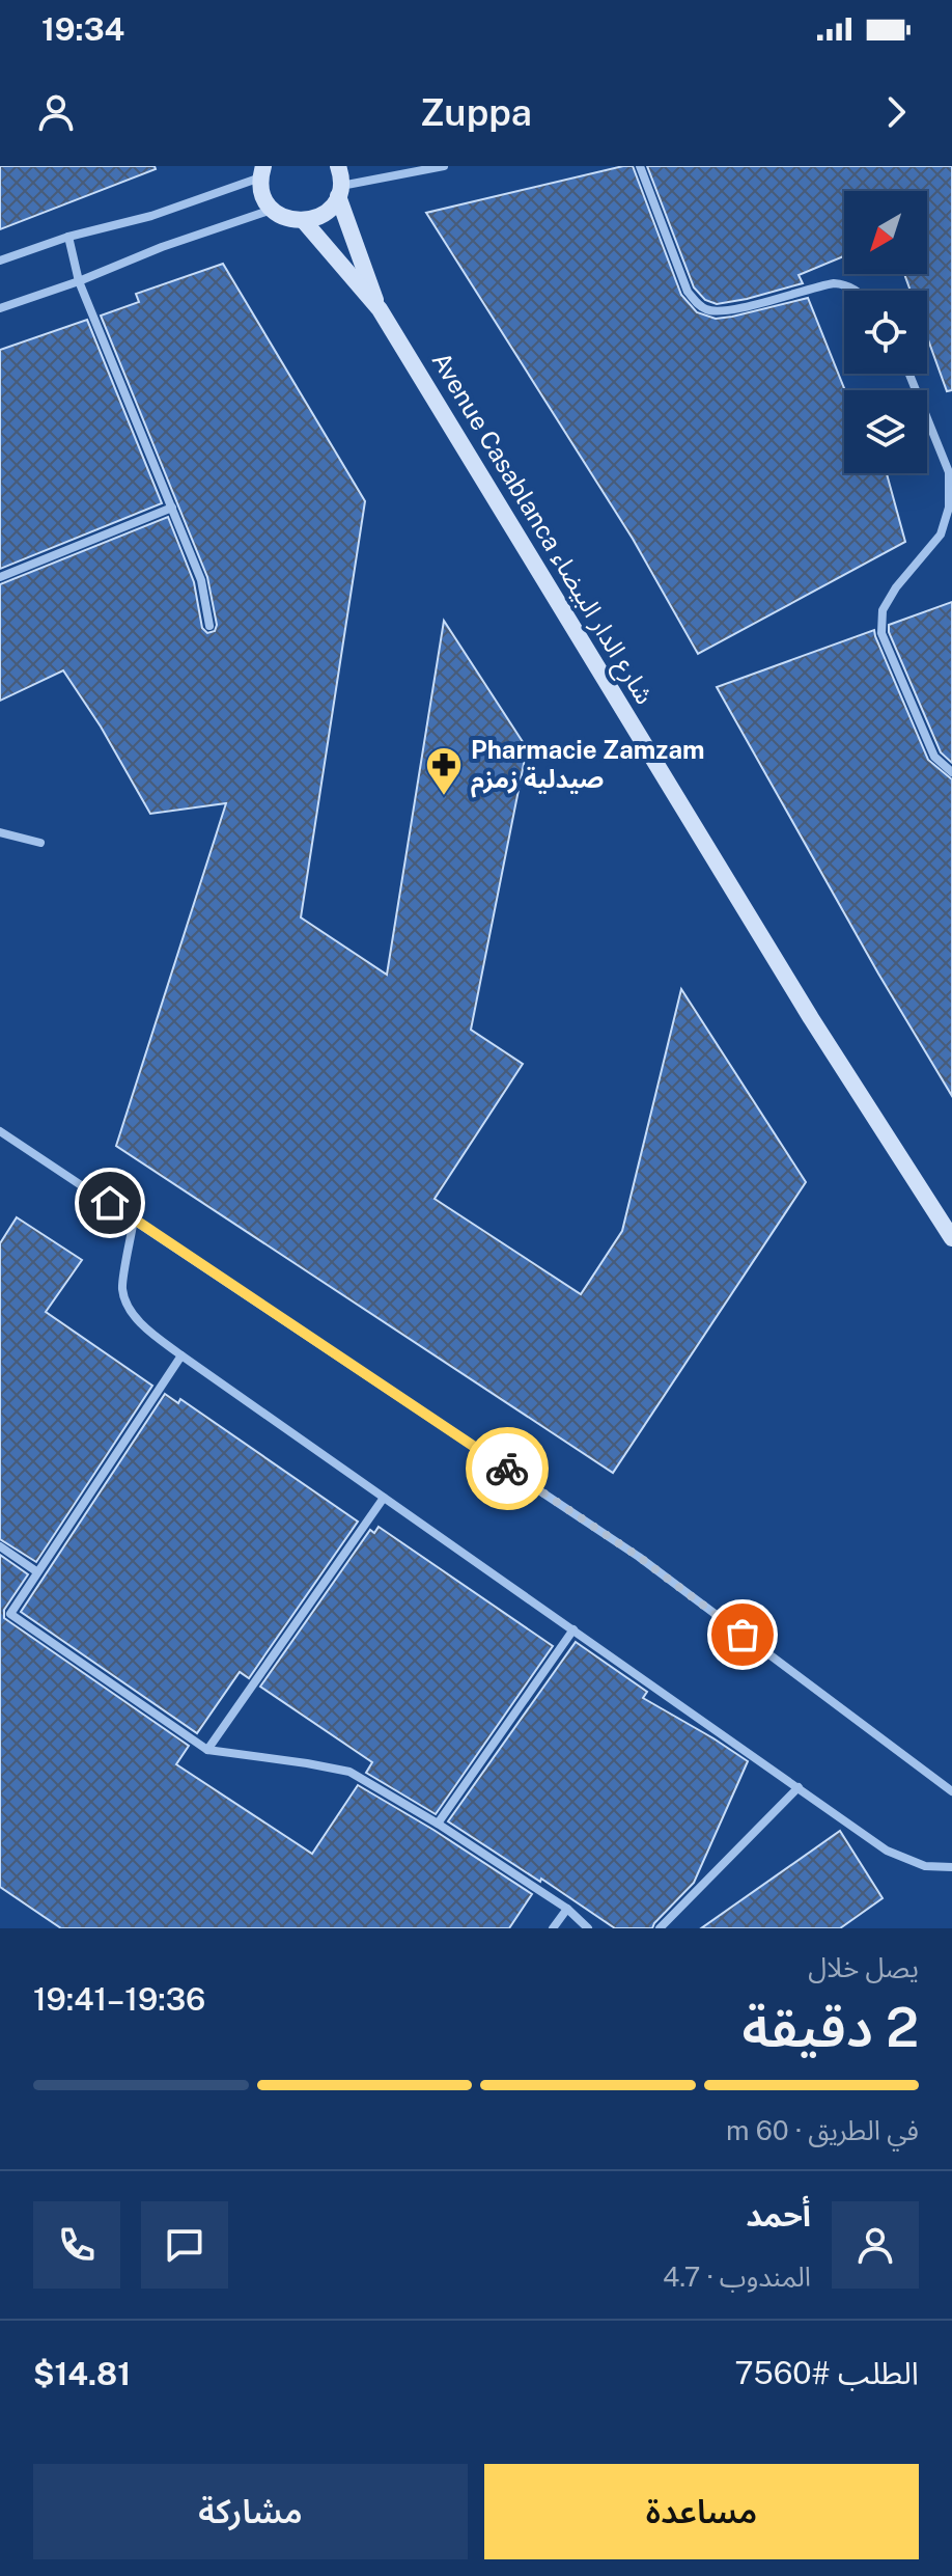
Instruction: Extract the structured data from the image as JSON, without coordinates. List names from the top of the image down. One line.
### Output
{"streets":{"street":["Avenue Casablanca شارع الدار البيضاء"]},"places":{"pharmacy":["Pharmacie Zamzam صيدلية زمزم"]},"north":"bottom left","page":{"status":"19:34","header":"Zuppa","heading":["2 دقيقة","يصل خلال","19:36–19:41"],"panel":["أحمد","المندوب · 4.7","الطلب #7560","$14.81"],"bar":"في الطريق · 60 m","buttons":["مساعدة","مشاركة"]}}
